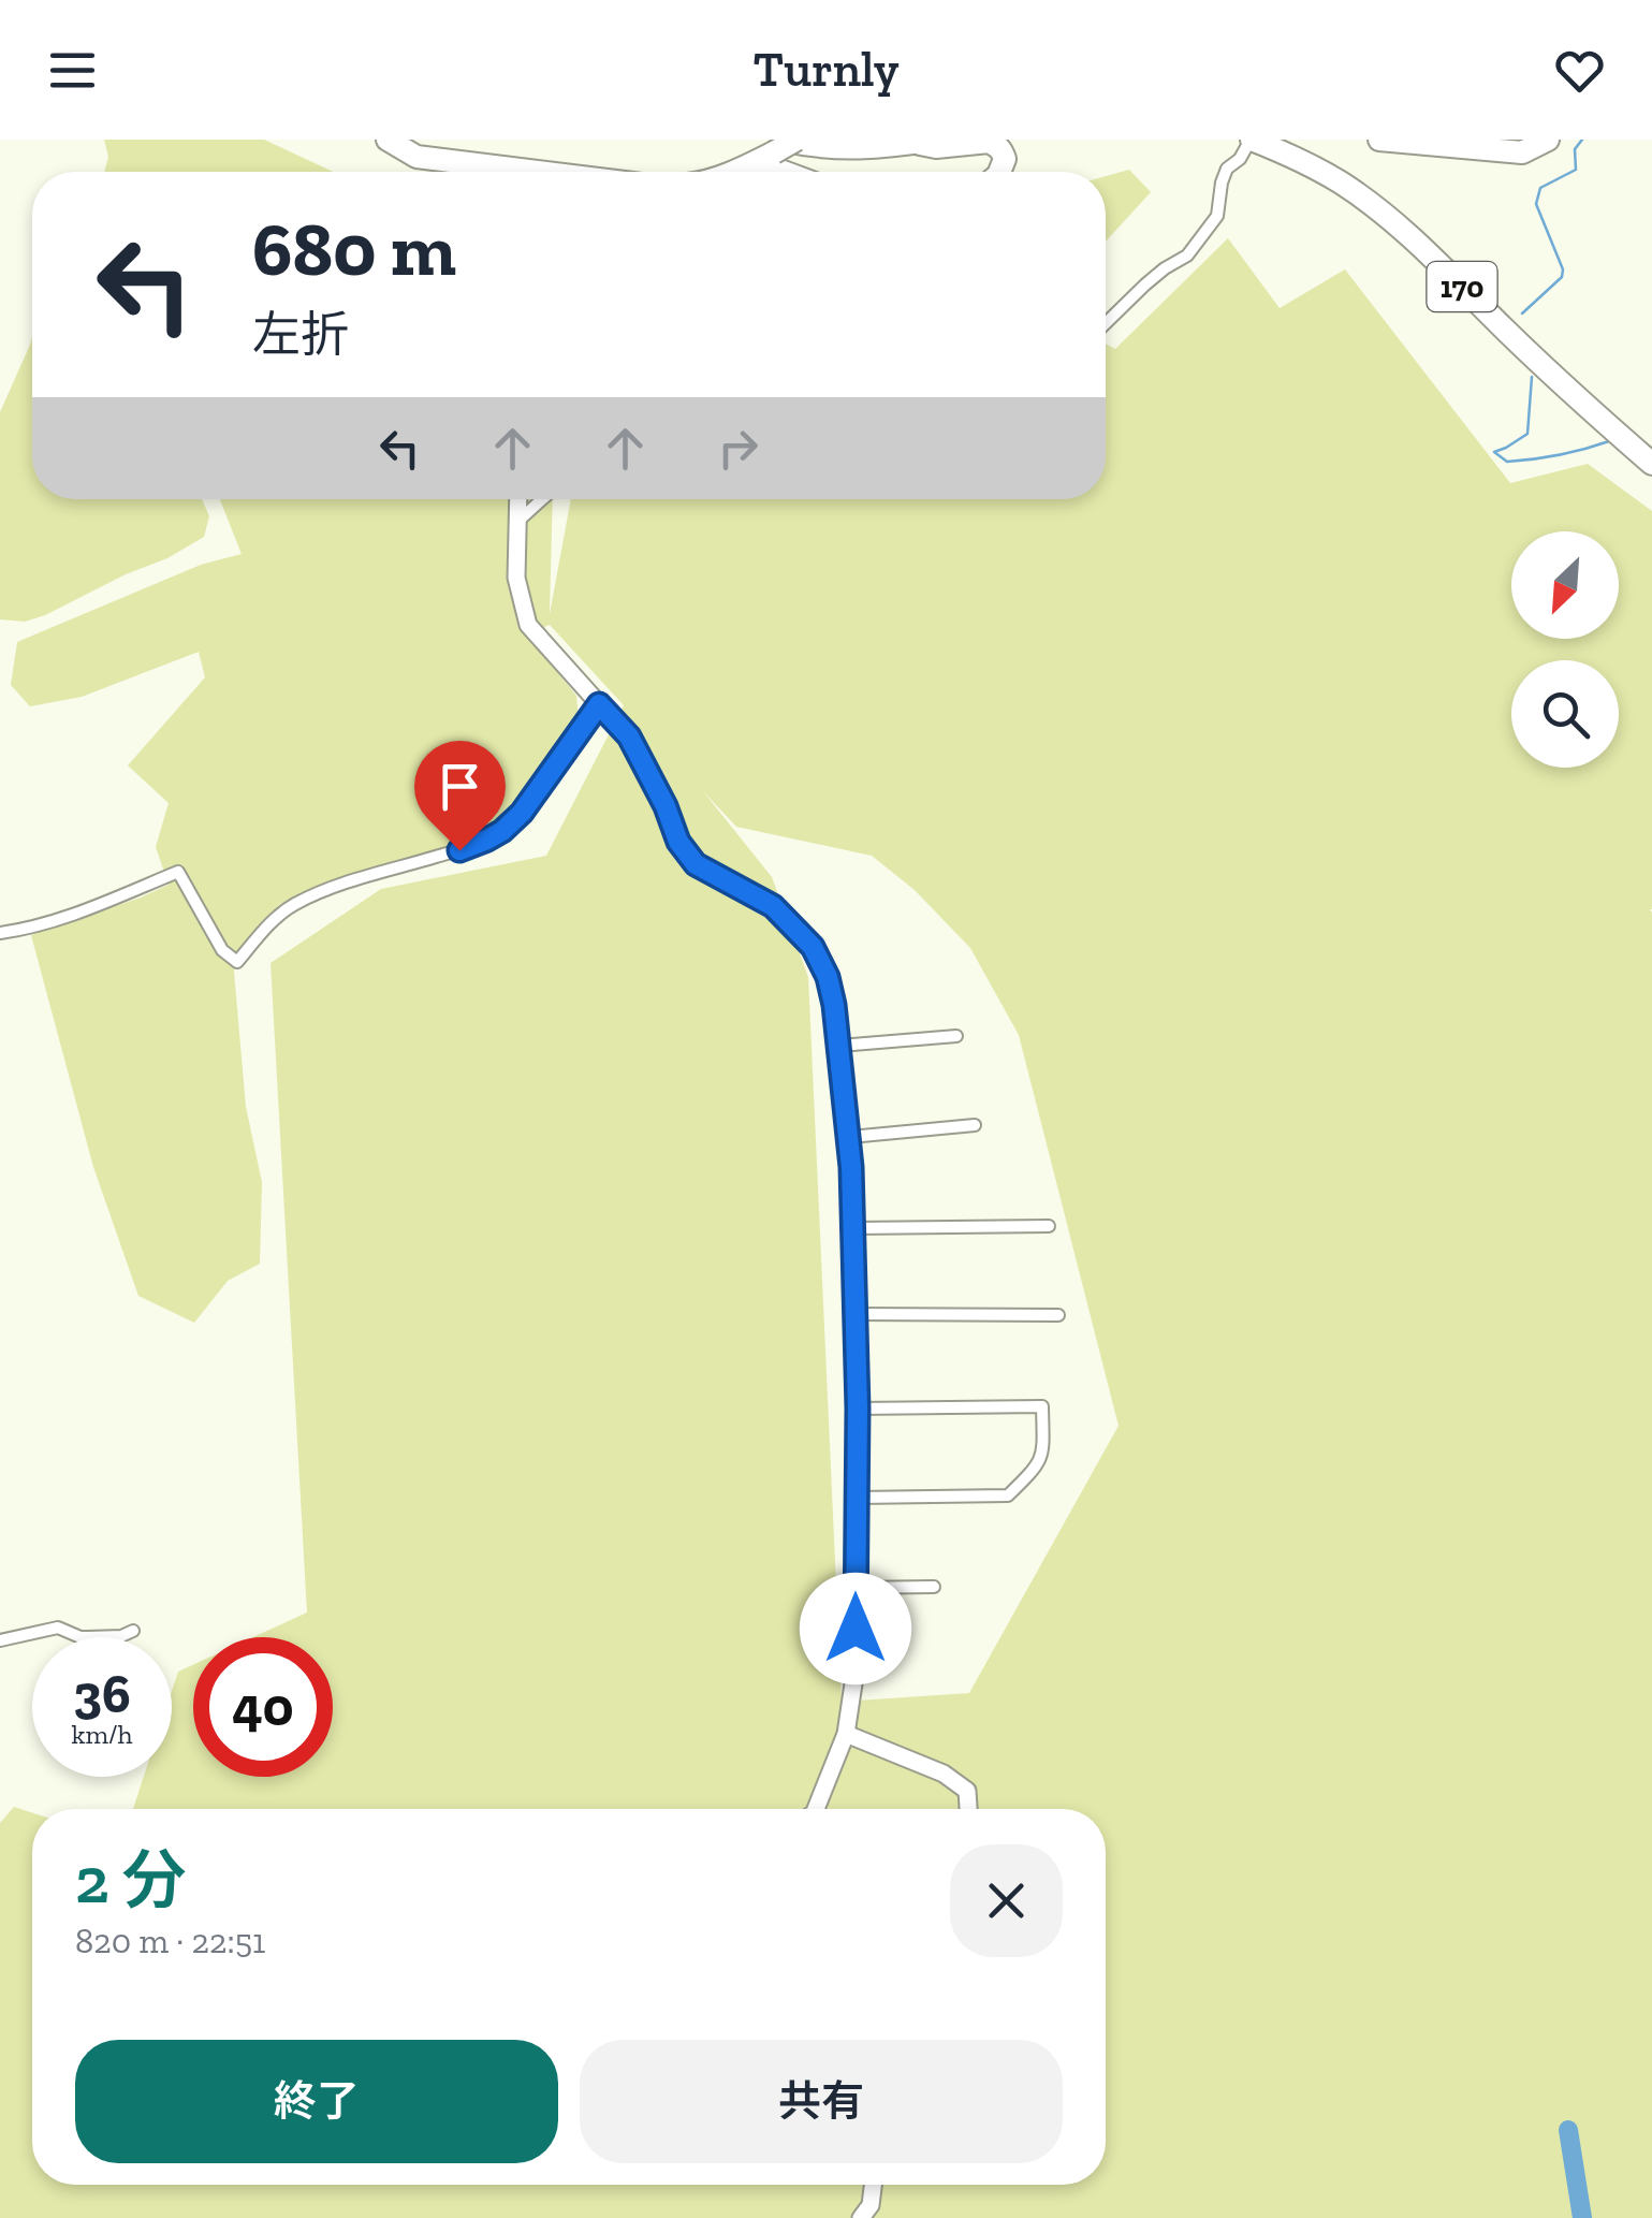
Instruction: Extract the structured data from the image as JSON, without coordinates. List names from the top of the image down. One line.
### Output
{"streets":{"highway":["170"]},"north":"bottom left","page":{"header":"Turnly","turn":["680 m","左折"],"speed":"36 km/h","limit":"40","heading":["2 分","820 m · 22:51"],"buttons":["終了","共有"]}}
